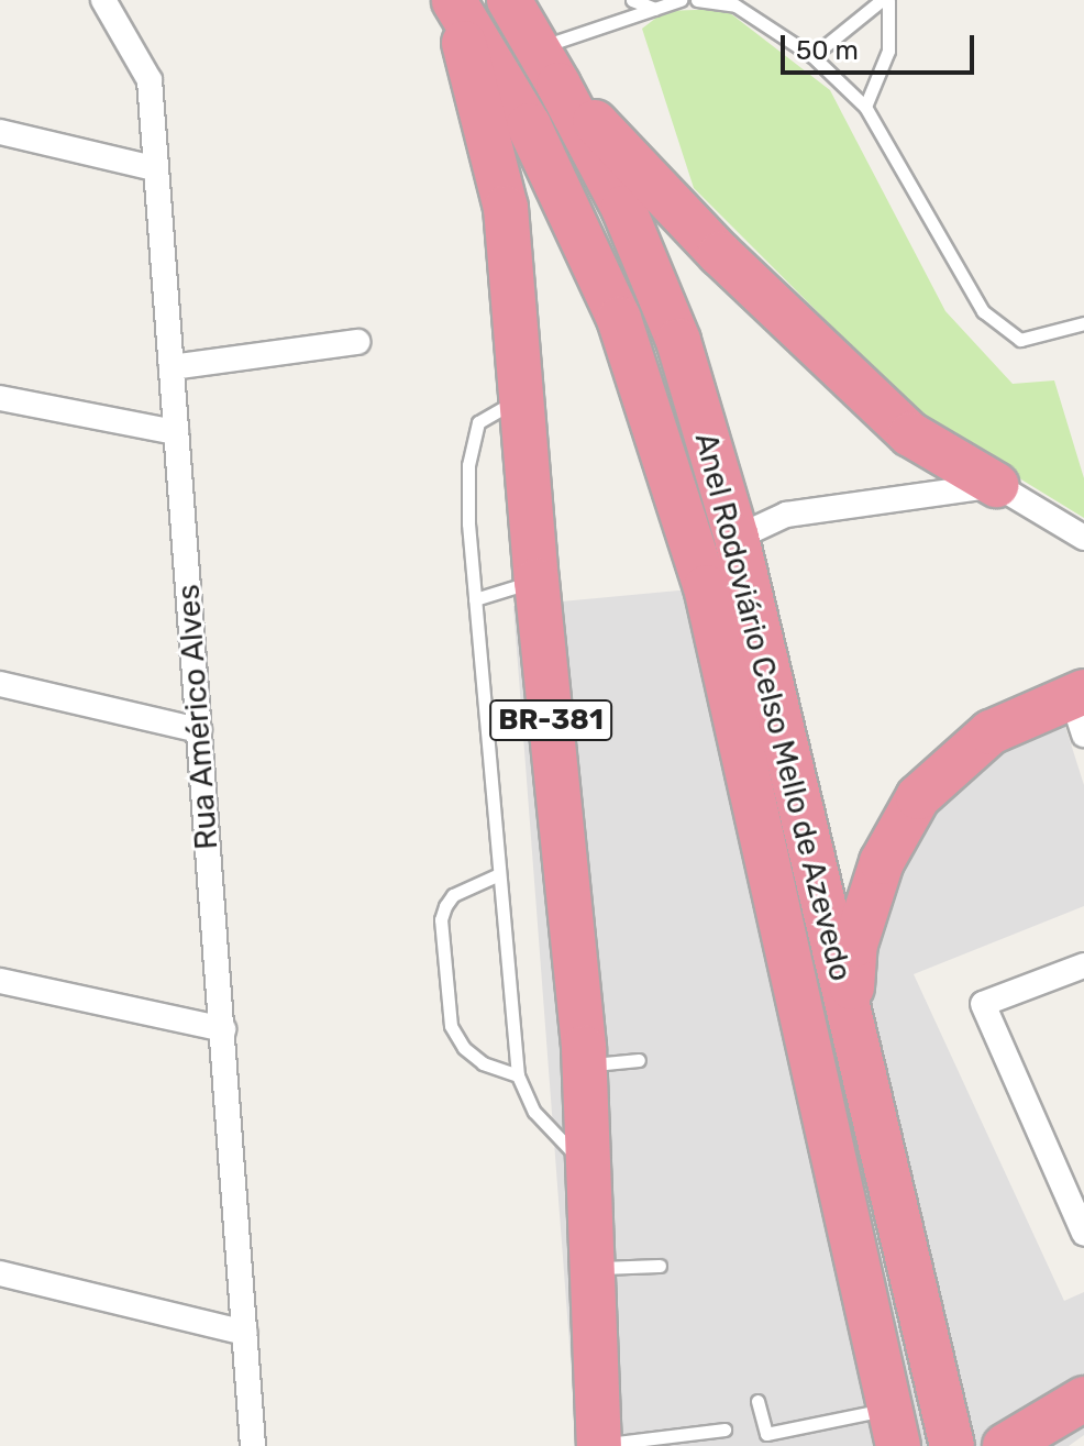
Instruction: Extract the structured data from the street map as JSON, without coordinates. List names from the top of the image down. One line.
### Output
{"streets":{"highway":["Anel Rodoviário Celso Mello de Azevedo","BR-381"],"street":["Rua Américo Alves"]},"scale_bar":"50 m"}
